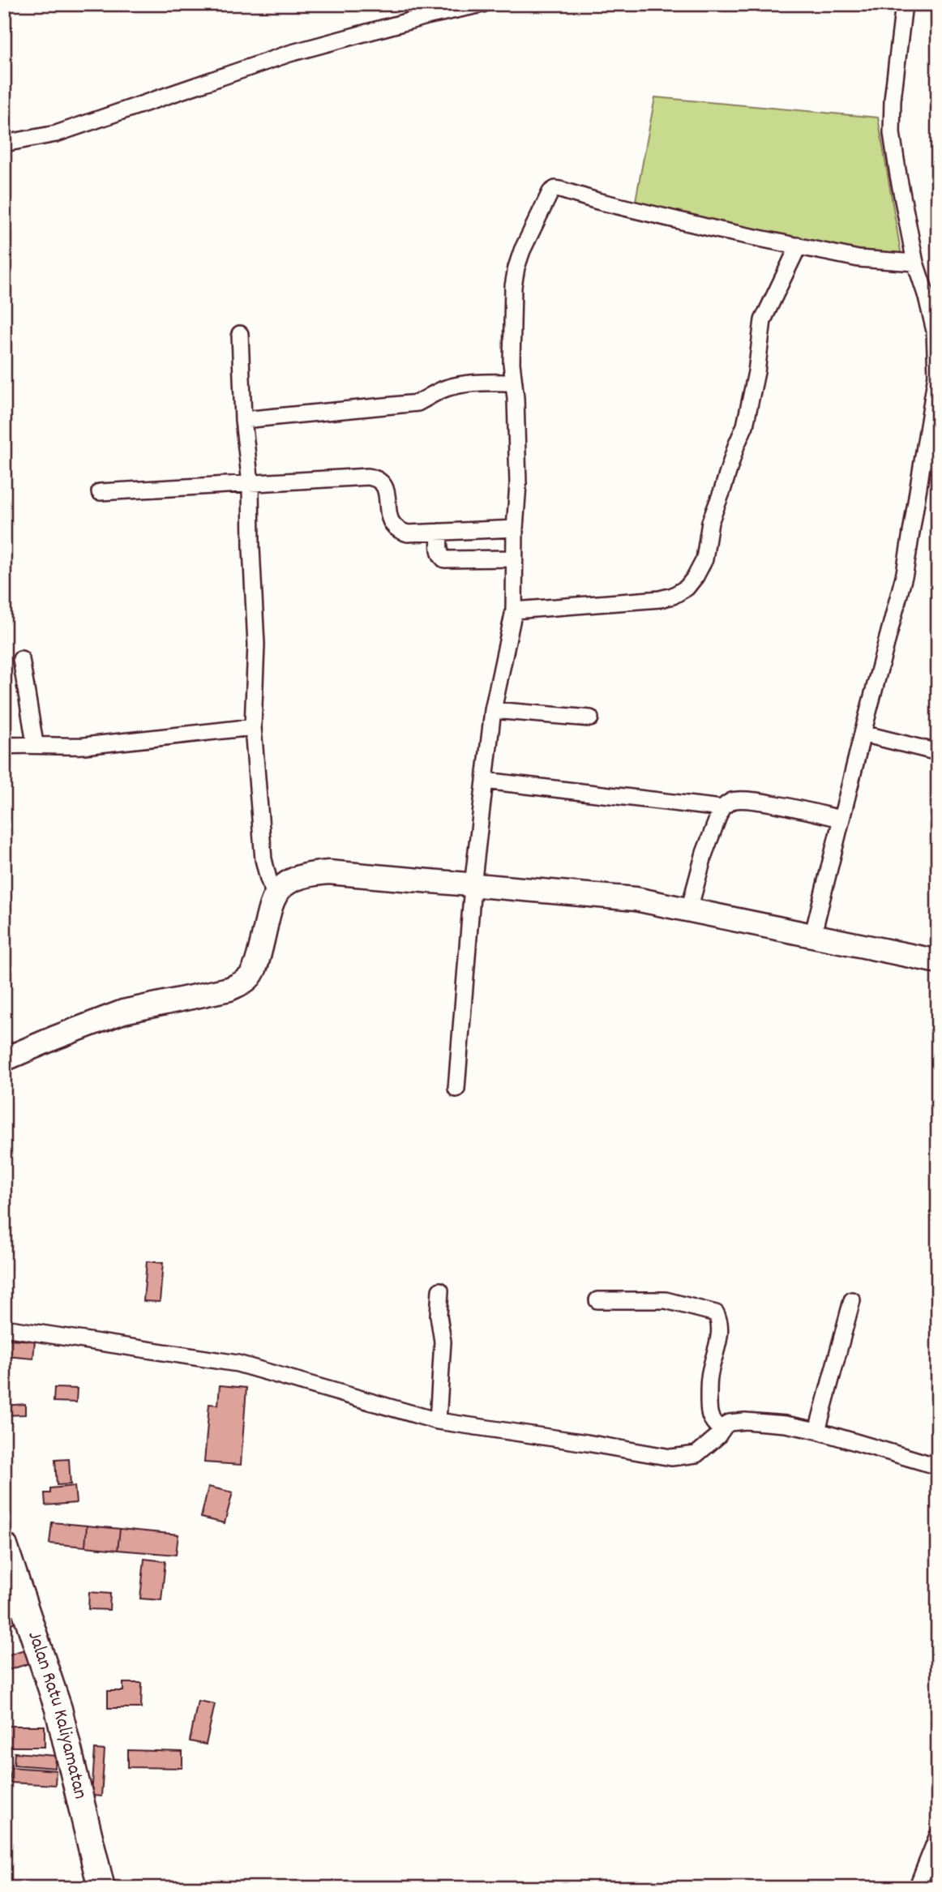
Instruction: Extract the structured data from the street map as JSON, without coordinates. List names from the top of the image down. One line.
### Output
{"streets":{"main road":["Jalan Ratu Kaliyamatan"]}}
